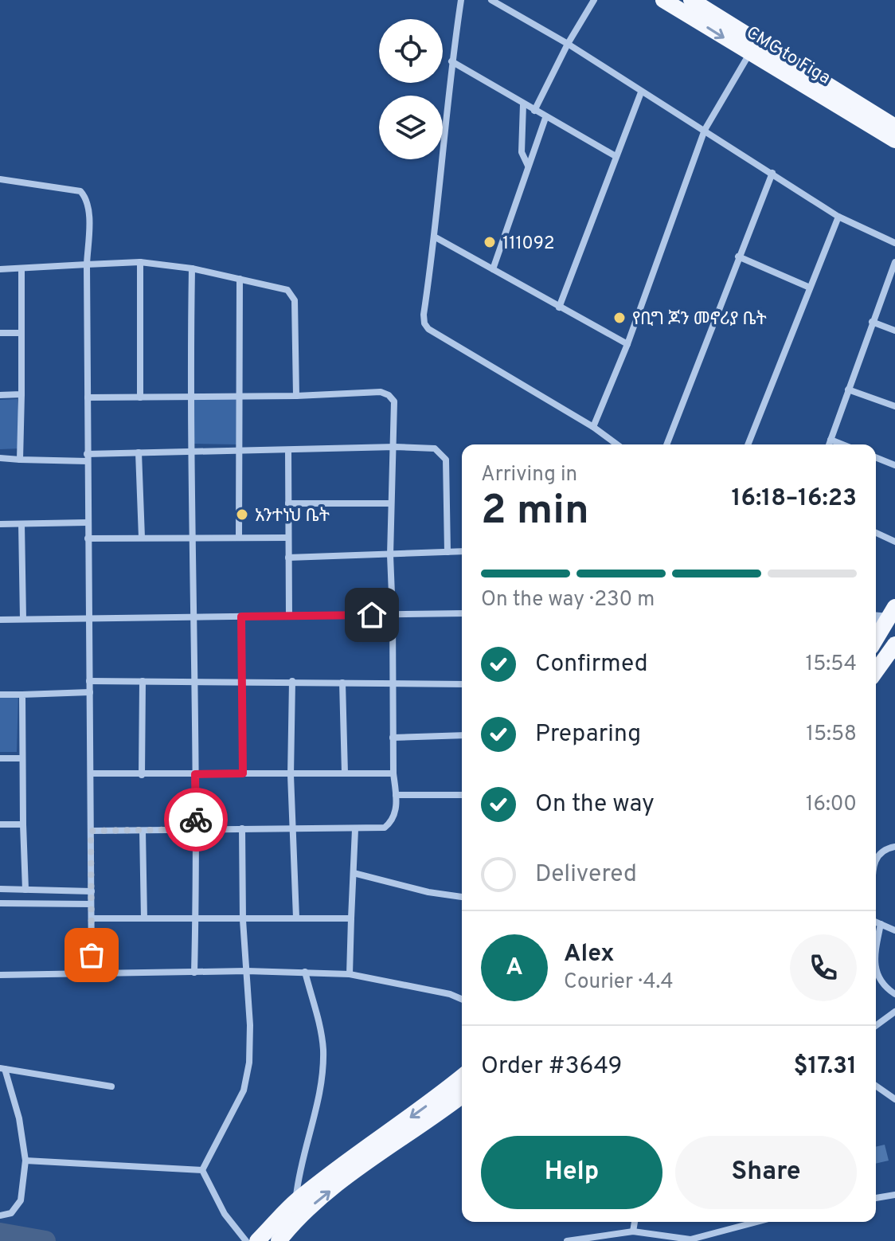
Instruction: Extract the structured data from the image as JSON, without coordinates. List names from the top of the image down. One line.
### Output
{"streets":{"main road":["CMC to Figa"]},"places":["111092","የቢግ ጆን መኖሪያ ቤት","አንተነህ ቤት"],"page":{"heading":["2 min","Arriving in","16:18–16:23"],"panel":["Alex","Courier · 4.4","Order #3649","$17.31"],"bar":"On the way · 230 m","list":[["Confirmed","15:54"],["Preparing","15:58"],["On the way","16:00"],"Delivered"],"round":"A","buttons":["Help","Share"]}}
